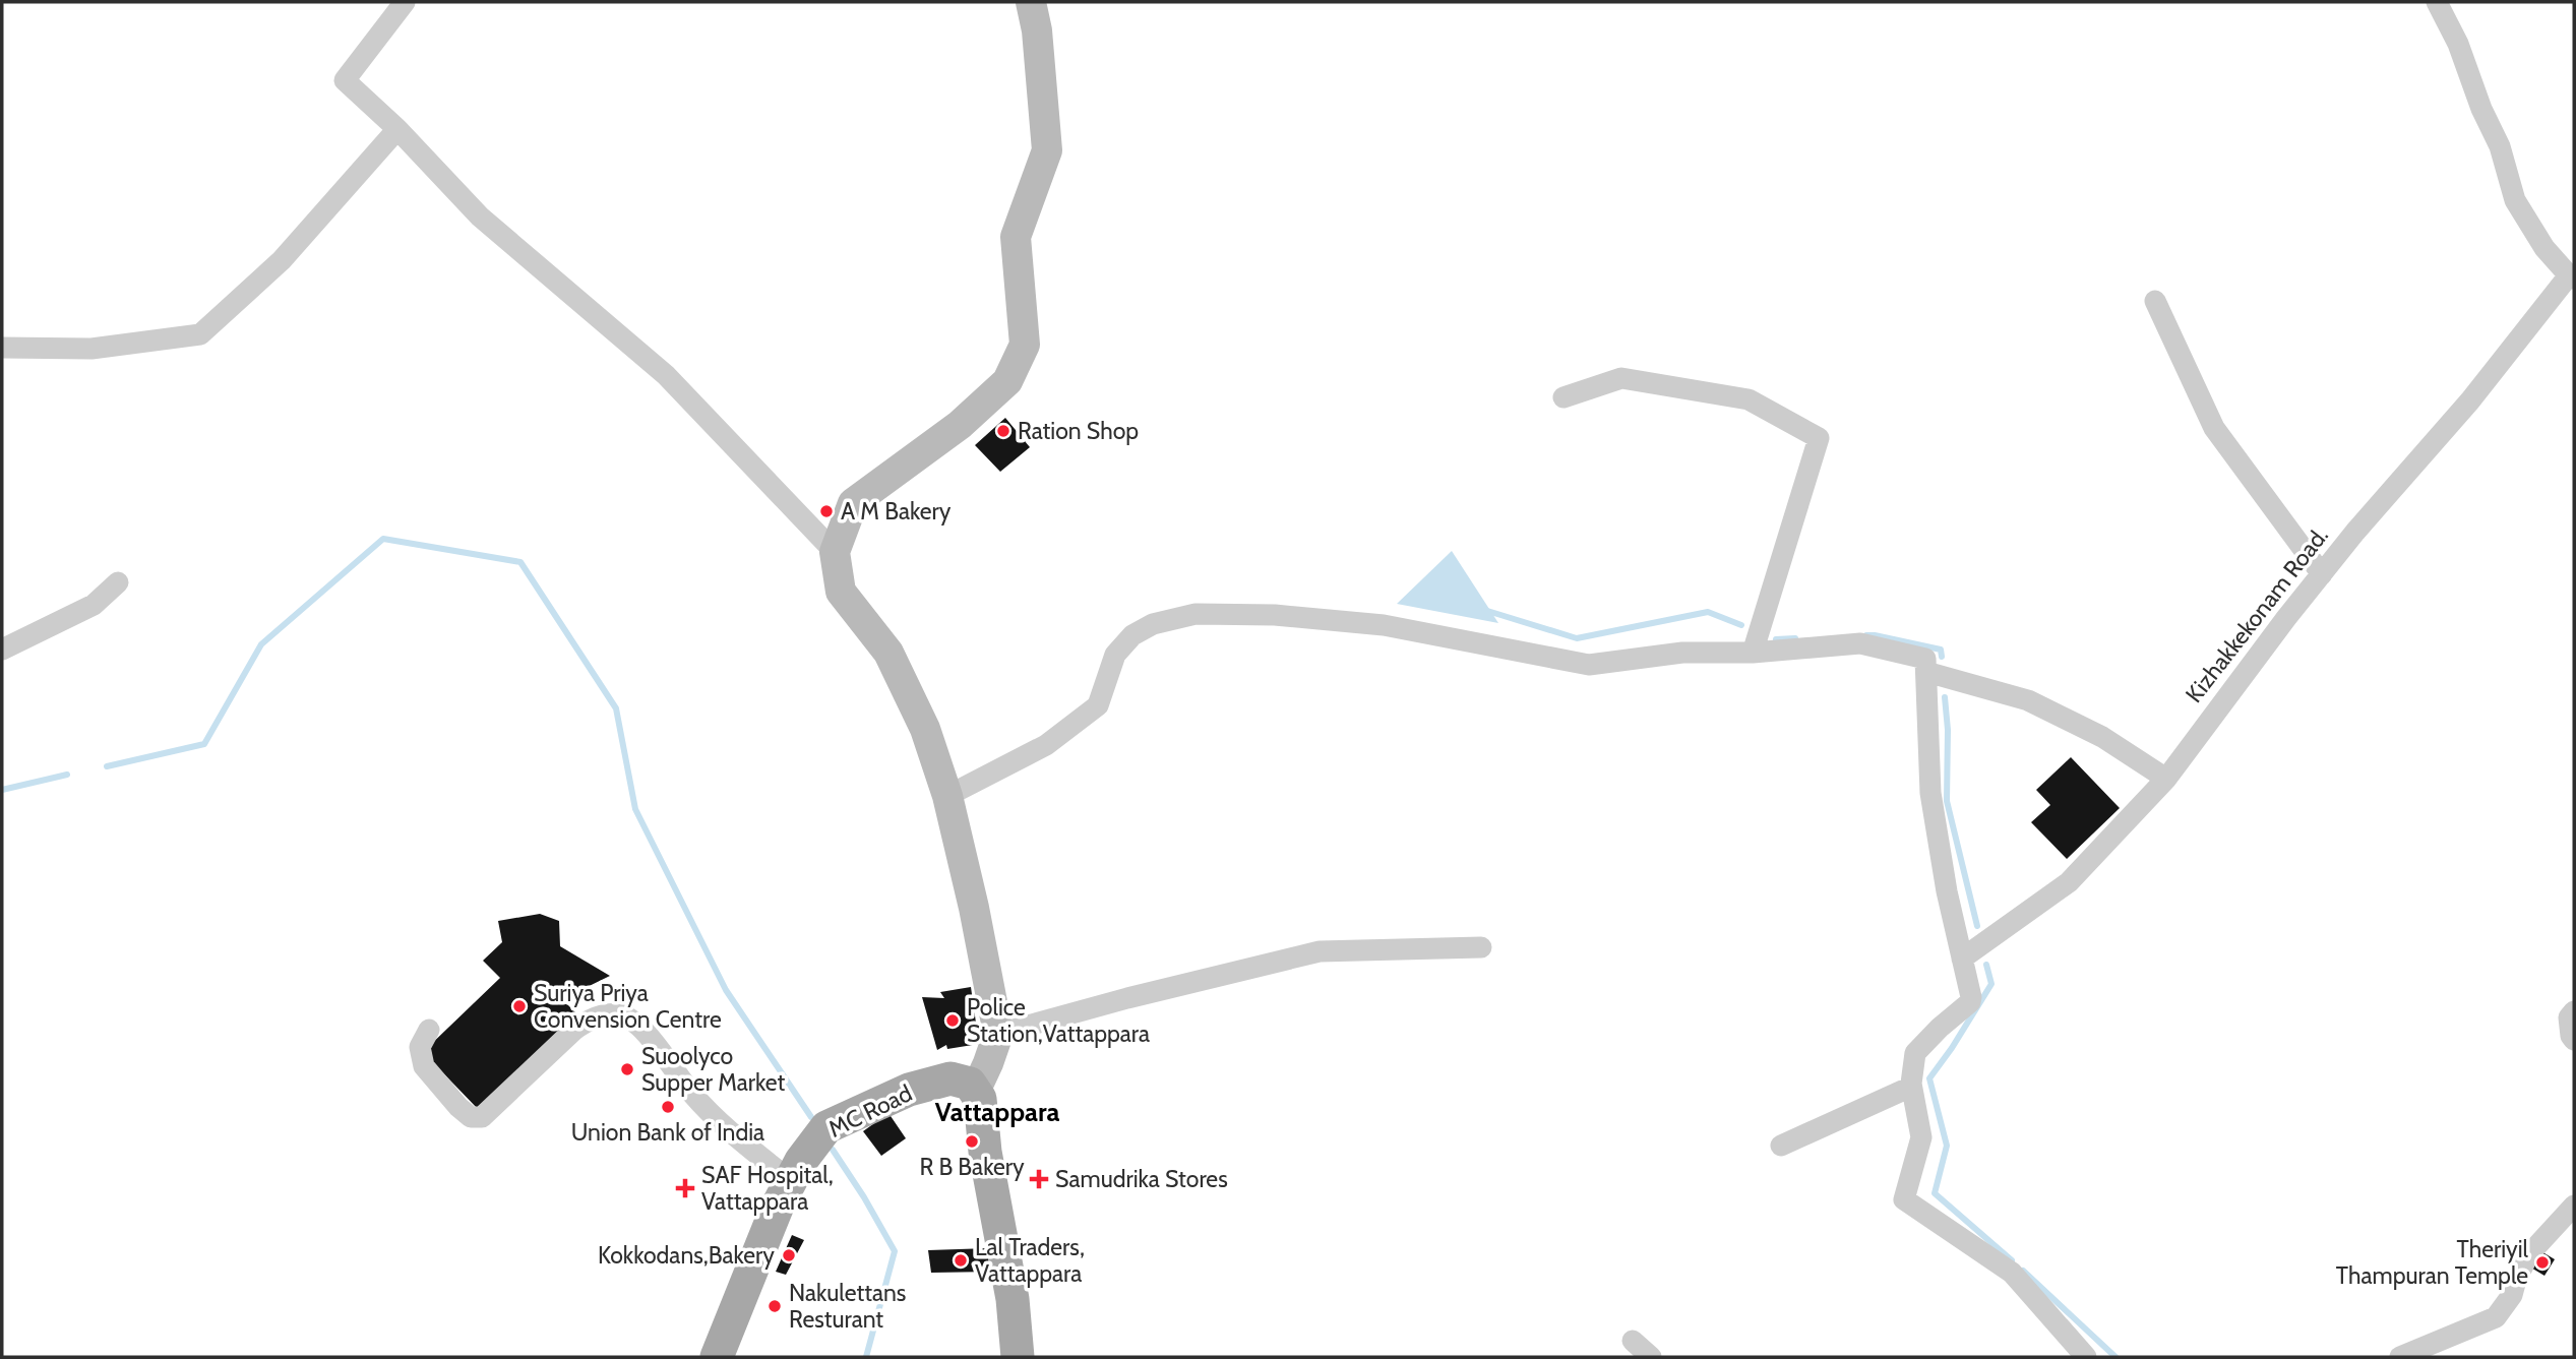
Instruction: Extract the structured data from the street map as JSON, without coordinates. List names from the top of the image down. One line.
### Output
{"streets":{"main road":["MC Road"],"street":["Kizhakkekonam Road."]},"districts":["Vattappara"],"places":{"other":["Ration Shop","A M Bakery","Suriya Priya Convension Centre","Police Station,Vattappara","Suoolyco Supper Market","Union Bank of India","R B Bakery","Kokkodans,Bakery","Lal Traders, Vattappara","Theriyil Thampuran Temple","Nakulettans Resturant"],"health":["Samudrika Stores","SAF Hospital, Vattappara"]}}
